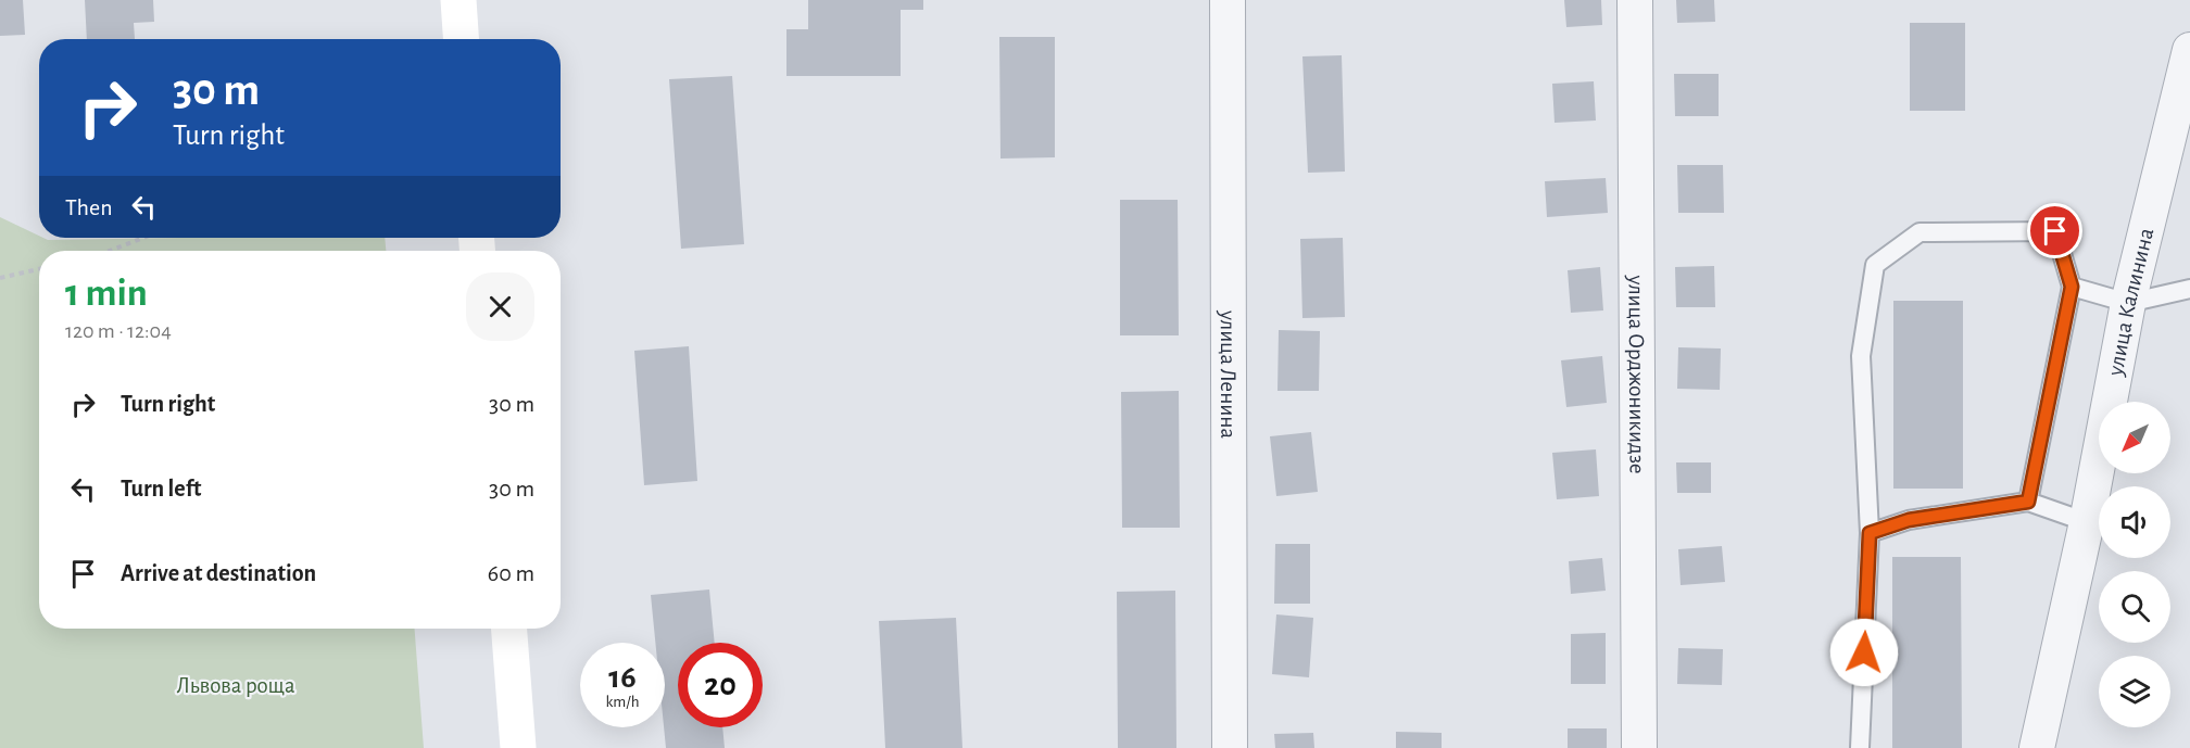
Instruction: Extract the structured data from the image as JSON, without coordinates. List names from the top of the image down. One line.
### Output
{"streets":{"street":["улица Калинина","улица Ленина","улица Орджоникидзе"]},"parks":["Львова роща"],"north":"bottom left","page":{"turn":["30 m","Turn right"],"then":"Then","heading":["1 min","120 m · 12:04"],"list":[{"name":"Turn right","value":"30 m"},{"name":"Turn left","value":"30 m"},{"name":"Arrive at destination","value":"60 m"}],"speed":"16 km/h","limit":"20"}}
